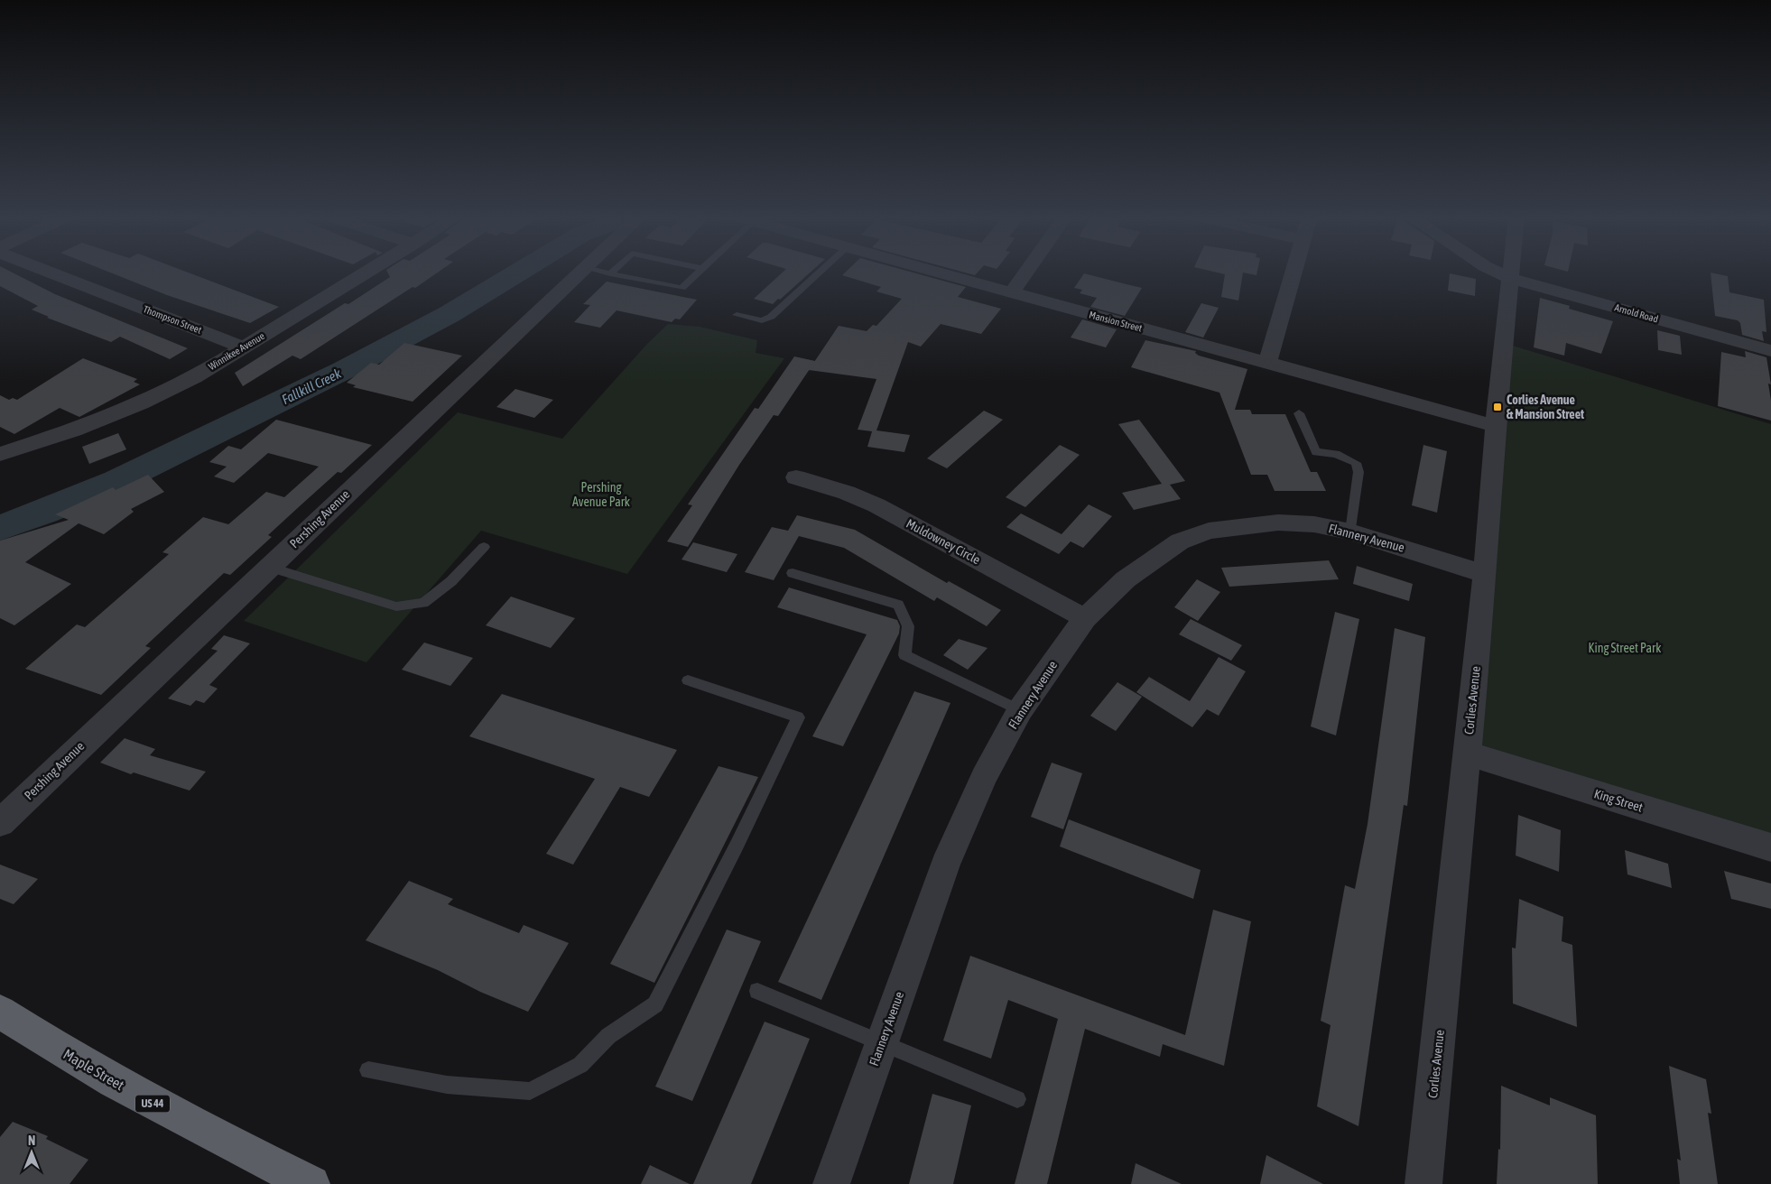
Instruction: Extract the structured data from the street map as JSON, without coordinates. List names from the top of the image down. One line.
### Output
{"streets":{"highway":["Maple Street","US 44"],"street":["Arnold Road","Thompson Street","Mansion Street","Winnikee Avenue","Pershing Avenue","Flannery Avenue","Muldowney Circle","Corlies Avenue","King Street"]},"crossings":[["Arnold Road","Corlies Avenue"],["Thompson Street","Winnikee Avenue"],["Mansion Street","Corlies Avenue"],["Flannery Avenue","Muldowney Circle"],["Flannery Avenue","Corlies Avenue"],["Corlies Avenue","King Street"]],"water":["Fallkill Creek"],"parks":["Pershing Avenue Park","King Street Park"],"places":{"transit":["Corlies Avenue & Mansion Street"]},"north":"top"}
